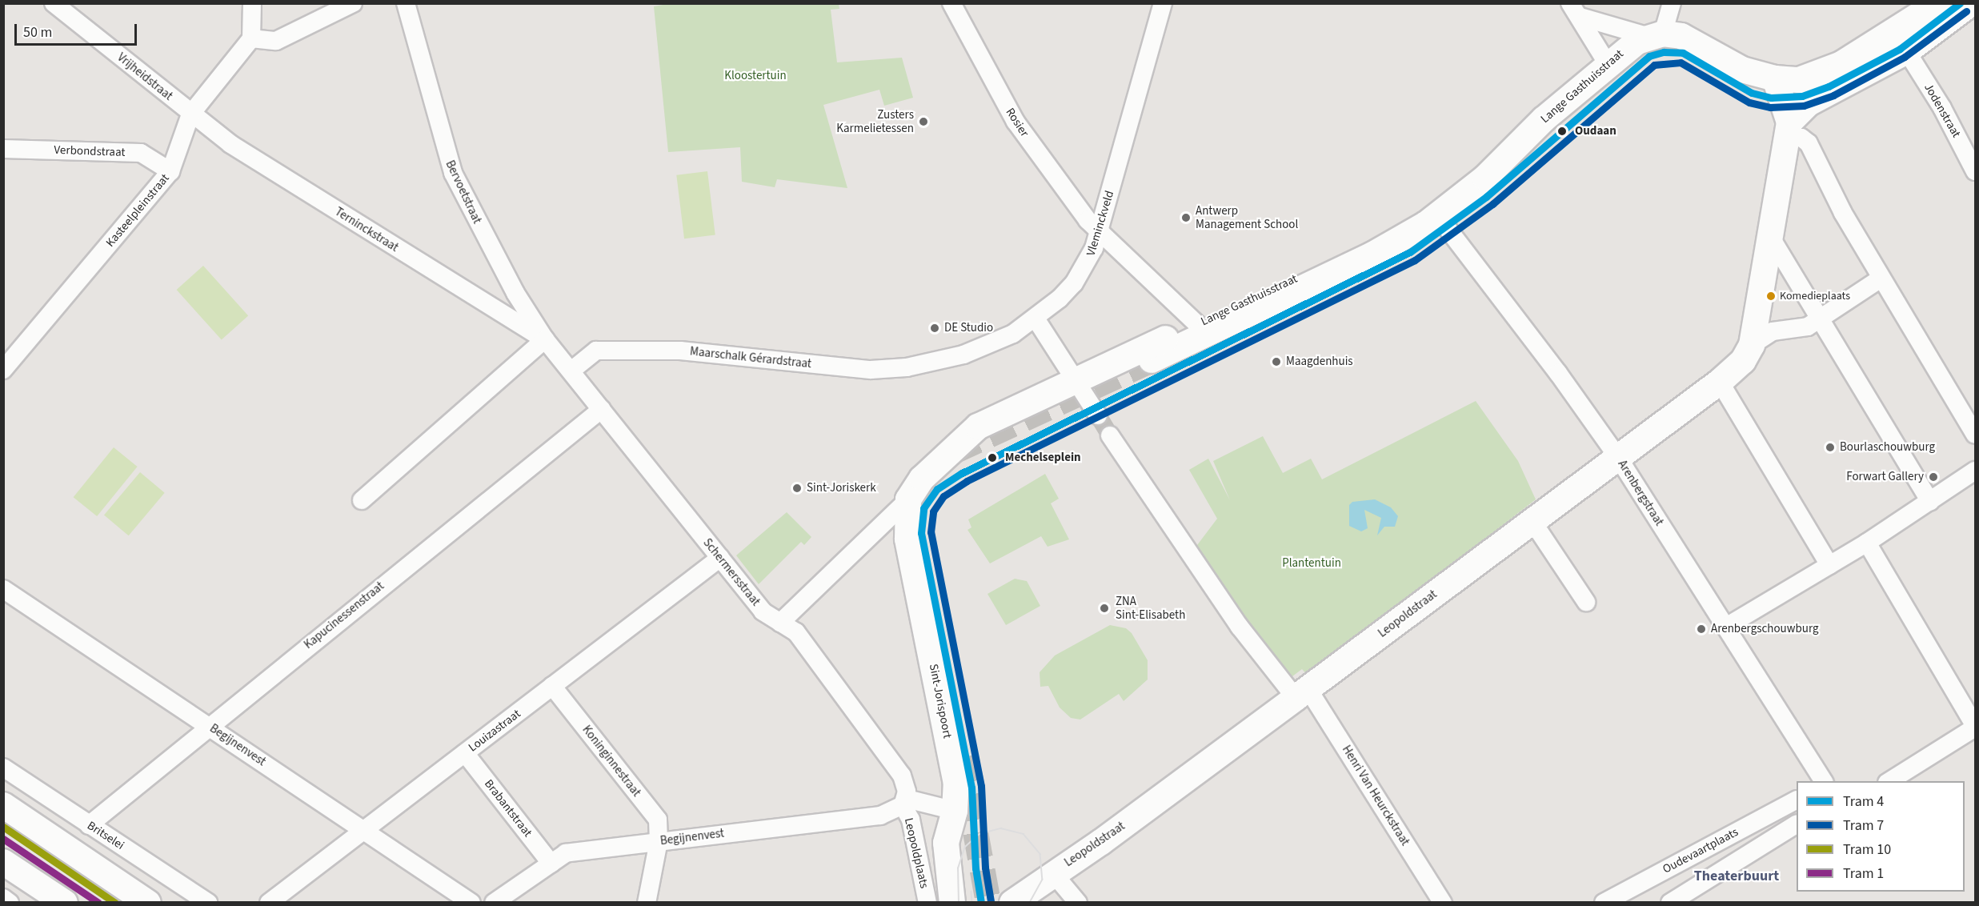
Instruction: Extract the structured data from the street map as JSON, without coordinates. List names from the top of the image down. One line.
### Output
{"streets":{"street":["Vrijheidstraat","Lange Gasthuisstraat","Jodenstraat","Rosier","Verbondstraat","Bervoetstraat","Kasteelpleinstraat","Vleminckveld","Terninckstraat","Maarschalk Gérardstraat","Arenbergstraat","Schermersstraat","Leopoldstraat","Kapucinessenstraat","Sint-Jorispoort","Louizastraat","Begijnenvest","Koninginnestraat","Henri Van Heurckstraat","Brabantstraat","Britselei","Oudevaartplaats","Leopoldplaats"]},"crossings":[["Vrijheidstraat","Kasteelpleinstraat"],["Vrijheidstraat","Terninckstraat"],["Lange Gasthuisstraat","Rosier"],["Lange Gasthuisstraat","Arenbergstraat"],["Lange Gasthuisstraat","Sint-Jorispoort"],["Rosier","Vleminckveld"],["Verbondstraat","Kasteelpleinstraat"],["Bervoetstraat","Terninckstraat"],["Bervoetstraat","Schermersstraat"],["Kasteelpleinstraat","Terninckstraat"],["Vleminckveld","Maarschalk Gérardstraat"],["Terninckstraat","Schermersstraat"],["Maarschalk Gérardstraat","Schermersstraat"],["Arenbergstraat","Leopoldstraat"],["Schermersstraat","Kapucinessenstraat"],["Schermersstraat","Louizastraat"],["Schermersstraat","Begijnenvest"],["Schermersstraat","Leopoldplaats"],["Leopoldstraat","Henri Van Heurckstraat"],["Kapucinessenstraat","Begijnenvest"],["Kapucinessenstraat","Britselei"],["Louizastraat","Begijnenvest"],["Louizastraat","Koninginnestraat"],["Louizastraat","Brabantstraat"],["Begijnenvest","Koninginnestraat"],["Begijnenvest","Brabantstraat"],["Begijnenvest","Leopoldplaats"]],"districts":["Theaterbuurt"],"parks":["Kloostertuin","Plantentuin"],"places":["Zusters Karmelietessen","Oudaan","Antwerp Management School","Komedieplaats","DE Studio","Maagdenhuis","Bourlaschouwburg","Mechelseplein","Forwart Gallery","Sint-Joriskerk","ZNA Sint-Elisabeth","Arenbergschouwburg"],"lines":["tram line 4","tram line 7","tram line 10","tram line 1"],"legend":["Tram 4","Tram 7","Tram 10","Tram 1"],"scale_bar":"50 m"}
